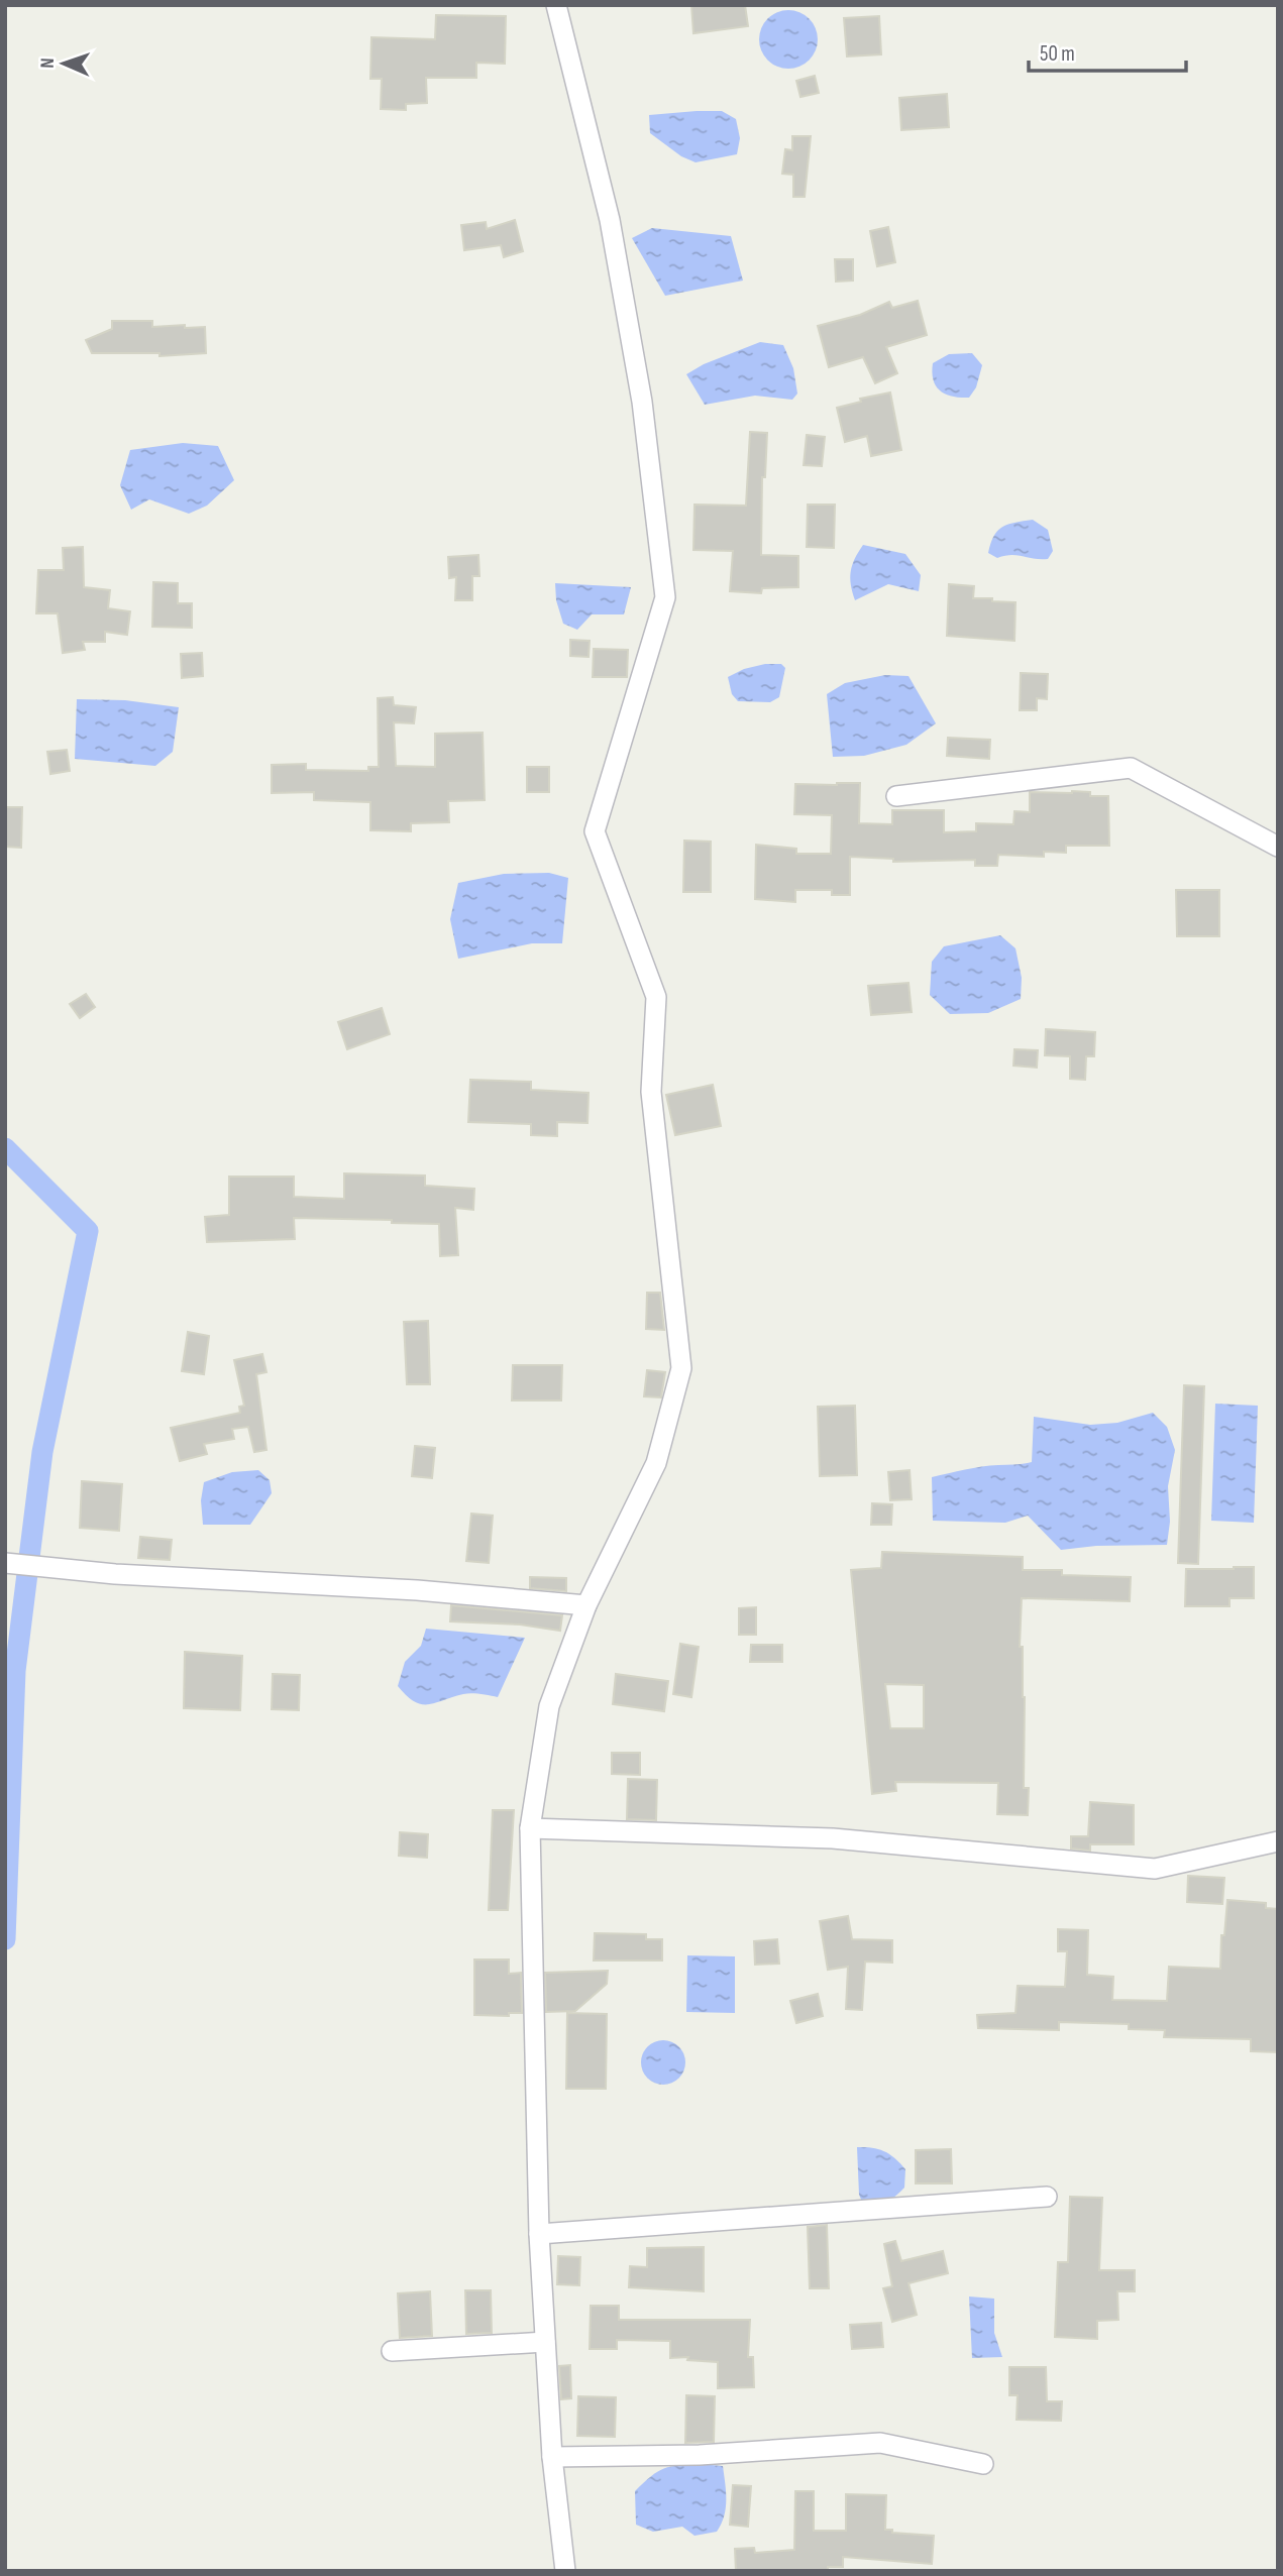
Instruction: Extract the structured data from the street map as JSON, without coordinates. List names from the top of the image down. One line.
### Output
{"scale_bar":"50 m","north":"left"}
